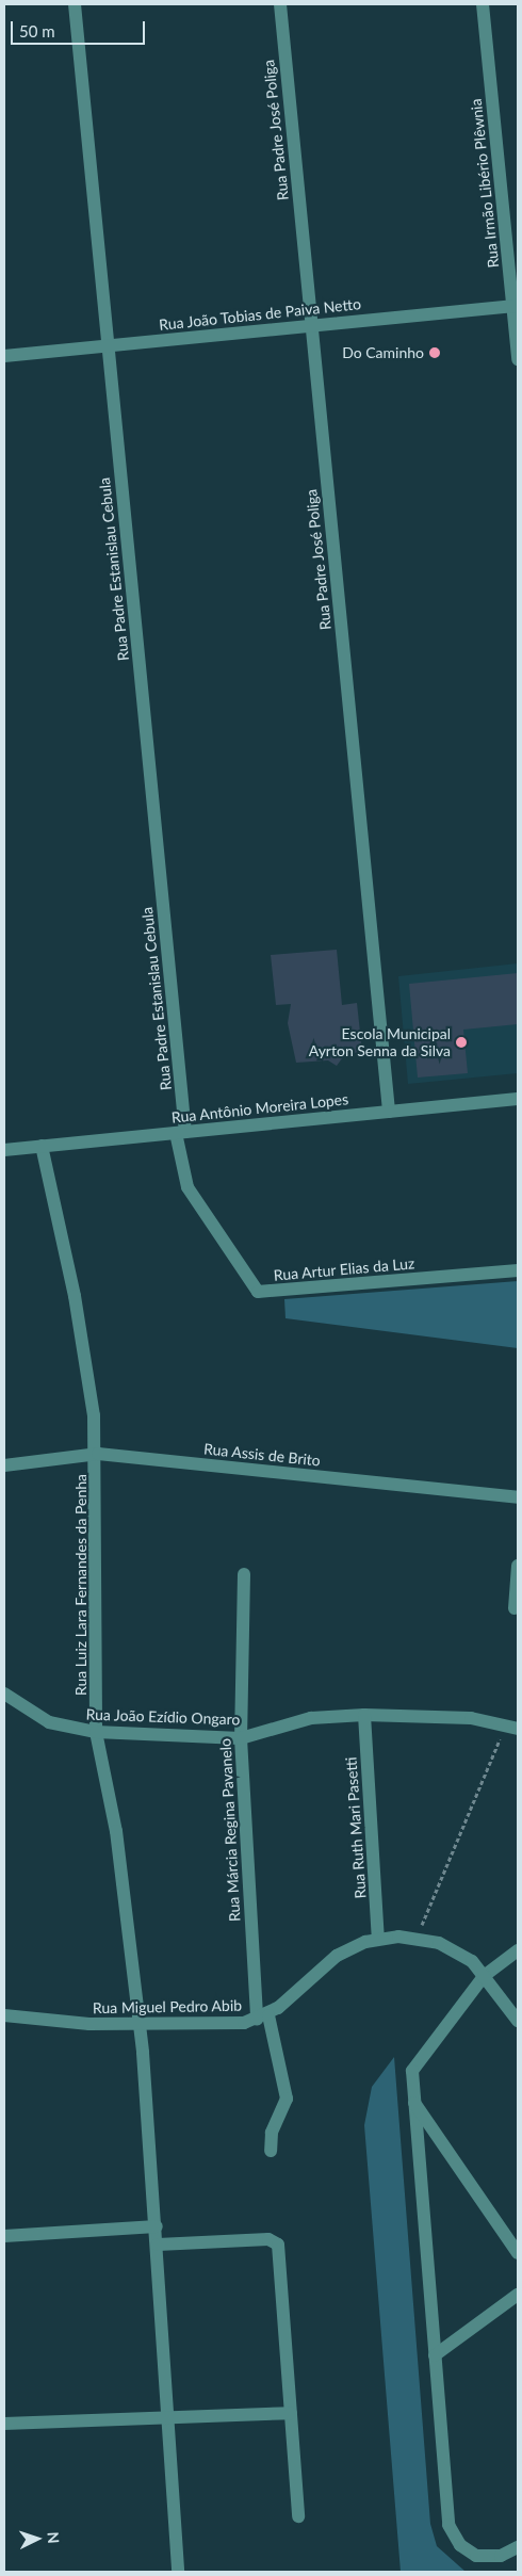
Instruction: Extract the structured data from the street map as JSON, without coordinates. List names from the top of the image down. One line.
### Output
{"streets":{"street":["Rua Padre José Poliga","Rua Irmão Libério Plêwnia","Rua João Tobias de Paiva Netto","Rua Padre Estanislau Cebula","Rua Antônio Moreira Lopes","Rua Artur Elias da Luz","Rua Assis de Brito","Rua Luiz Lara Fernandes da Penha","Rua João Ezídio Ongaro","Rua Ruth Mari Pasetti","Rua Márcia Regina Pavanelo","Rua Miguel Pedro Abib"]},"crossings":[["Rua Padre José Poliga","Rua João Tobias de Paiva Netto"],["Rua Padre José Poliga","Rua Antônio Moreira Lopes"],["Rua Irmão Libério Plêwnia","Rua João Tobias de Paiva Netto"],["Rua João Tobias de Paiva Netto","Rua Padre Estanislau Cebula"],["Rua Padre Estanislau Cebula","Rua Antônio Moreira Lopes"],["Rua Padre Estanislau Cebula","Rua Artur Elias da Luz"],["Rua Antônio Moreira Lopes","Rua Artur Elias da Luz"],["Rua Antônio Moreira Lopes","Rua Luiz Lara Fernandes da Penha"],["Rua Assis de Brito","Rua Luiz Lara Fernandes da Penha"],["Rua Luiz Lara Fernandes da Penha","Rua João Ezídio Ongaro"],["Rua Luiz Lara Fernandes da Penha","Rua Miguel Pedro Abib"],["Rua João Ezídio Ongaro","Rua Ruth Mari Pasetti"],["Rua João Ezídio Ongaro","Rua Márcia Regina Pavanelo"],["Rua Márcia Regina Pavanelo","Rua Miguel Pedro Abib"]],"places":["Do Caminho","Escola Municipal Ayrton Senna da Silva"],"scale_bar":"50 m","north":"right"}
